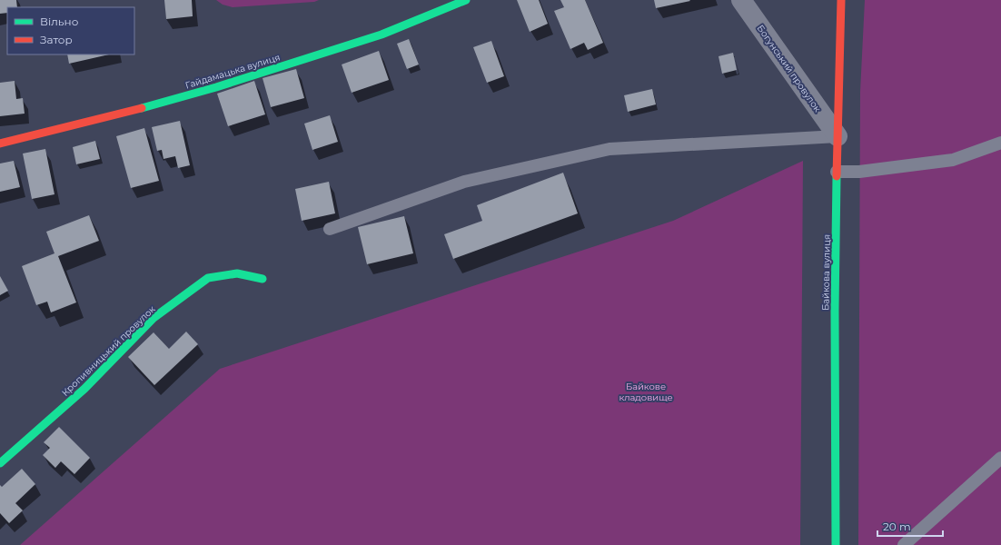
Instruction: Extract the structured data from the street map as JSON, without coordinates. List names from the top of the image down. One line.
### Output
{"streets":{"street":["Богунський провулок","Гайдамацька вулиця","Байкова вулиця","Кропивницький провулок"]},"crossings":[["Богунський провулок","Байкова вулиця"]],"parks":["Байкове кладовище"],"legend":["Вільно","Затор"],"scale_bar":"20 m"}
